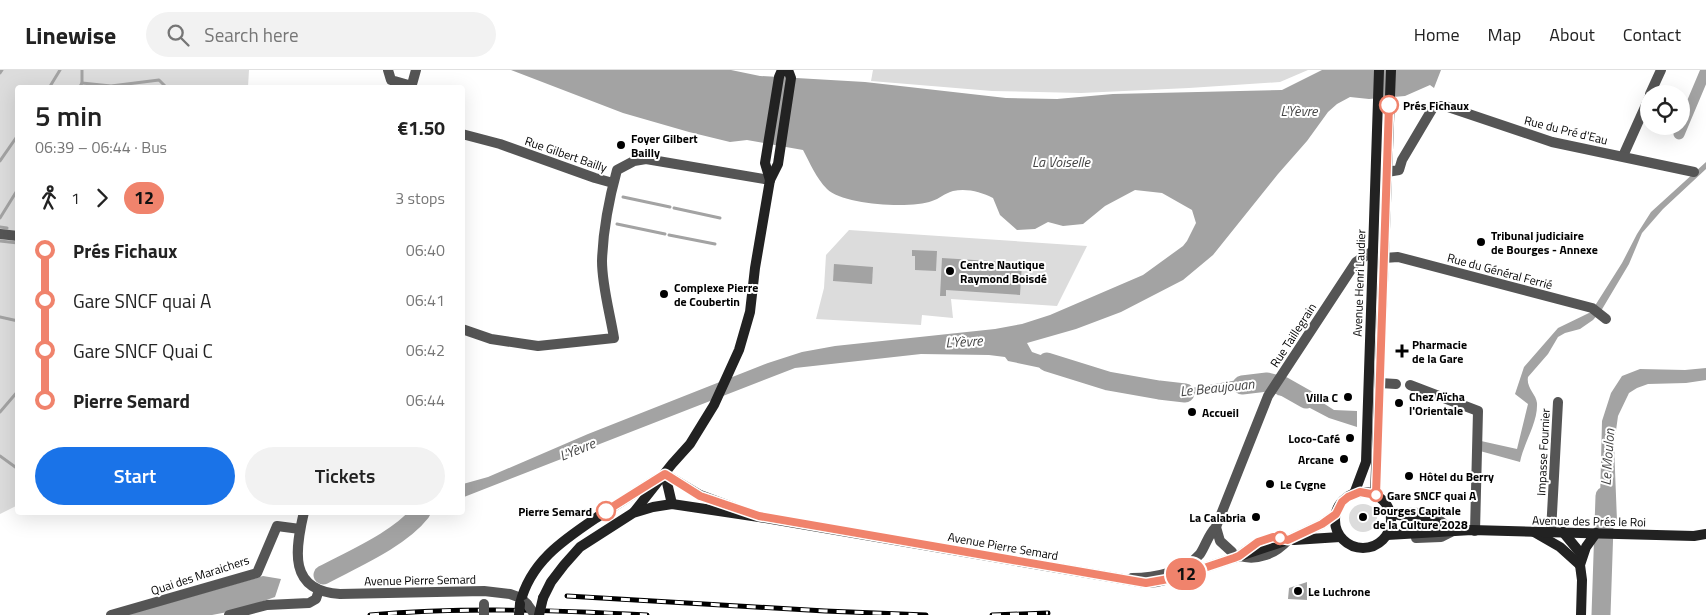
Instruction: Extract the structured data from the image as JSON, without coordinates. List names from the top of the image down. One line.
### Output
{"streets":{"main road":["Avenue Henri Laudier","Avenue des Prés le Roi","Avenue Pierre Semard"],"street":["Rue du Pré d'Eau","Rue Gilbert Bailly","Rue du Général Ferrié","Rue Taillegrain","Impasse Fournier","Quai des Maraichers"]},"crossings":[["Rue du Pré d'Eau","Avenue Henri Laudier"],["Rue du Général Ferrié","Avenue Henri Laudier"],["Avenue Henri Laudier","Rue Taillegrain"],["Avenue Henri Laudier","Avenue des Prés le Roi"],["Avenue Henri Laudier","Avenue Pierre Semard"],["Rue Taillegrain","Avenue Pierre Semard"],["Impasse Fournier","Avenue des Prés le Roi"],["Avenue des Prés le Roi","Avenue Pierre Semard"]],"water":["L'Yèvre","La Voiselle","Le Beaujouan","Le Moulon"],"places":{"other":["Prés Fichaux","Foyer Gilbert Bailly","Tribunal judiciaire de Bourges - Annexe","Centre Nautique Raymond Boisdé","Complexe Pierre de Coubertin","Villa C","Chez Aïcha l'Orientale","Accueil","Loco-Café","Arcane","Hôtel du Berry","Le Cygne","Gare SNCF quai A","Pierre Semard","La Calabria","Bourges Capitale de la Culture 2028","Le Luchrone"],"health":["Pharmacie de la Gare"]},"lines":["bus line 12"],"page":{"header":"Linewise","search":"Search here","nav":["Home","Map","About","Contact"],"on_map":"12","heading":["5 min","06:39 – 06:44 · Bus","€1.50"],"legs":["1","12","3 stops"],"list":[{"name":"Prés Fichaux","value":"06:40"},{"name":"Gare SNCF quai A","value":"06:41"},{"name":"Gare SNCF Quai C","value":"06:42"},{"name":"Pierre Semard","value":"06:44"}],"buttons":["Start","Tickets"]}}
